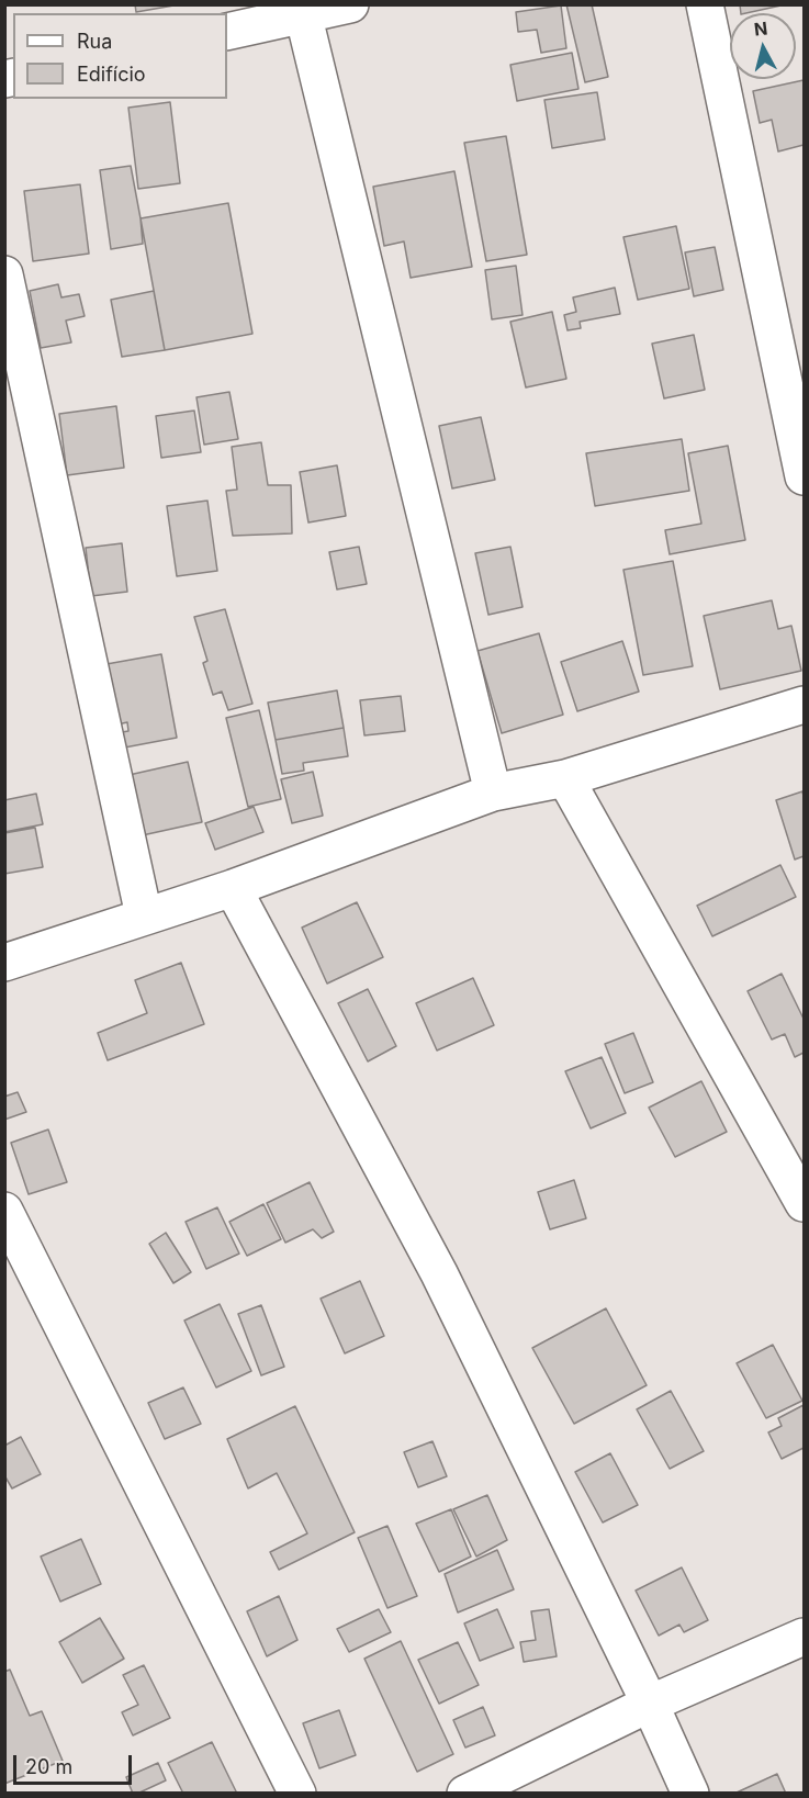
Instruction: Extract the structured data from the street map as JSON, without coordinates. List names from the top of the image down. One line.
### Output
{"legend":["Rua","Edifício"],"scale_bar":"20 m","north":"top"}
